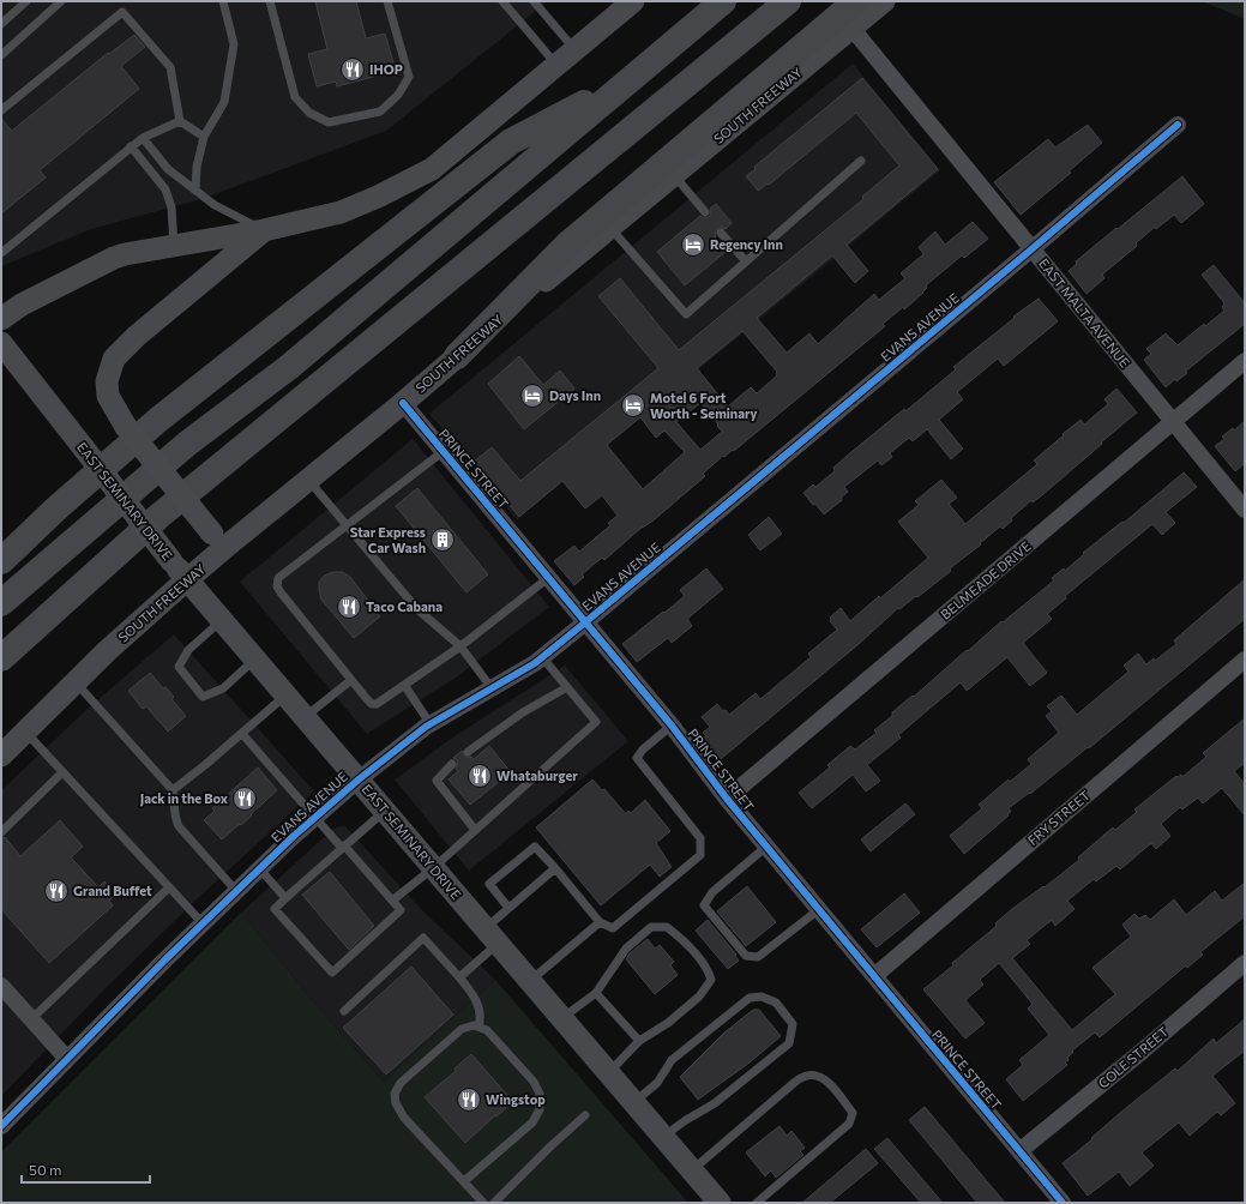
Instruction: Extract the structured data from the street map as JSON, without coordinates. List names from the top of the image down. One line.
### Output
{"streets":{"main road":["SOUTH FREEWAY","EAST SEMINARY DRIVE"],"street":["EAST MALTA AVENUE","EVANS AVENUE","PRINCE STREET","BELMEADE DRIVE","FRY STREET","COLE STREET"]},"crossings":[["SOUTH FREEWAY","EAST MALTA AVENUE"],["SOUTH FREEWAY","PRINCE STREET"],["SOUTH FREEWAY","EAST SEMINARY DRIVE"],["EAST MALTA AVENUE","EVANS AVENUE"],["EAST MALTA AVENUE","BELMEADE DRIVE"],["EVANS AVENUE","PRINCE STREET"],["EVANS AVENUE","EAST SEMINARY DRIVE"],["PRINCE STREET","BELMEADE DRIVE"],["PRINCE STREET","FRY STREET"],["PRINCE STREET","COLE STREET"]],"places":{"restaurant":["IHOP","Taco Cabana","Whataburger","Jack in the Box","Grand Buffet","Wingstop"],"hotel":["Regency Inn","Days Inn","Motel 6 Fort Worth - Seminary"],"building":["Star Express Car Wash"]},"scale_bar":"50 m"}
